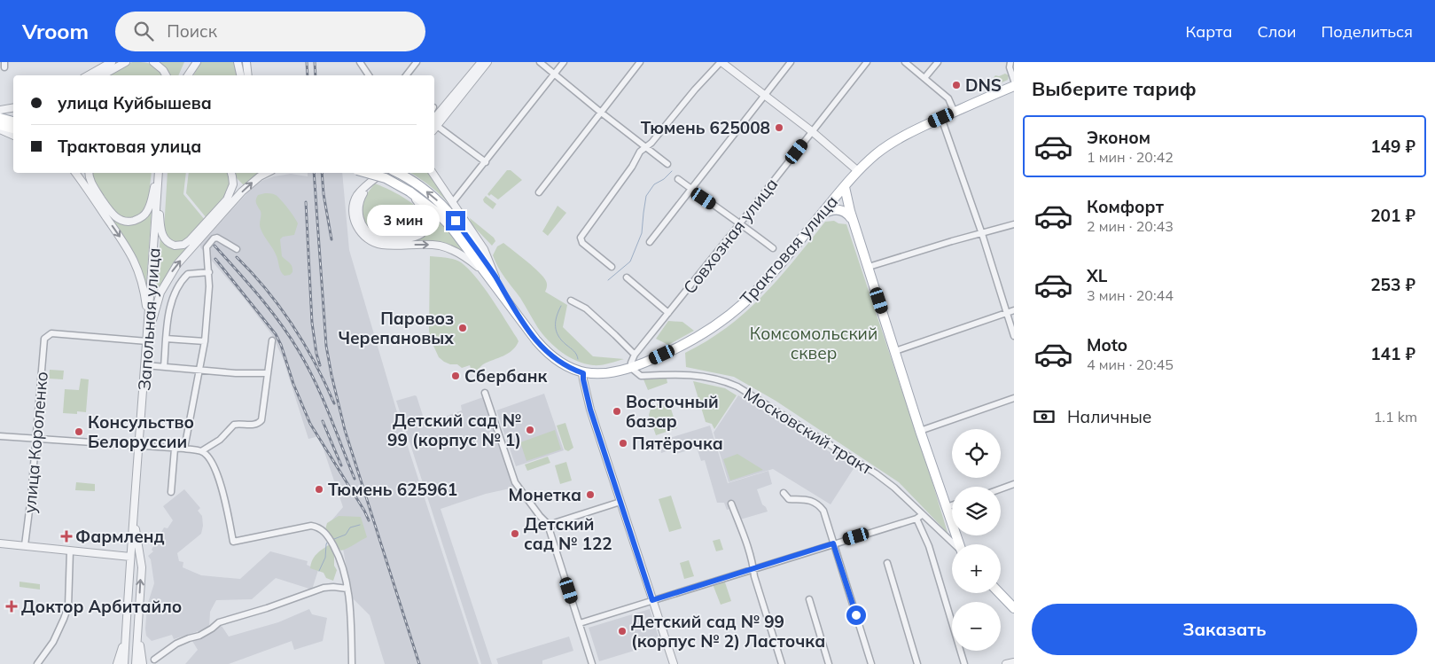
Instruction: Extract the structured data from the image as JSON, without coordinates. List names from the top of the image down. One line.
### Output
{"streets":{"main road":["Трактовая улица"],"street":["Совхозная улица","Запольная улица","Московский тракт","улица Короленко"]},"crossings":[["Совхозная улица","Трактовая улица"],["Совхозная улица","Московский тракт"],["Трактовая улица","Московский тракт"],["Запольная улица","улица Короленко"]],"parks":["Комсомольский сквер"],"places":{"other":["DNS","Тюмень 625008","Паровоз Черепановых","Сбербанк","Восточный базар","Детский сад № 99 (корпус № 1)","Консульство Белоруссии","Пятёрочка","Тюмень 625961","Монетка","Детский сад № 122","Детский сад № 99 (корпус № 2) Ласточка"],"health":["Фармленд","Доктор Арбитайло"]},"page":{"header":"Vroom","search":"Поиск","nav":["Карта","Слои","Поделиться"],"heading":"Выберите тариф","banner":["улица Куйбышева","Трактовая улица"],"list":[{"name":"Эконом","note":"1 мин · 20:42","value":"149 ₽"},{"name":"Комфорт","note":"2 мин · 20:43","value":"201 ₽"},{"name":"XL","note":"3 мин · 20:44","value":"253 ₽"},{"name":"Moto","note":"4 мин · 20:45","value":"141 ₽"}],"bubble":"3 мин","pay":["Наличные","1.1 km"],"map_buttons":["+","−"],"buttons":"Заказать"}}
